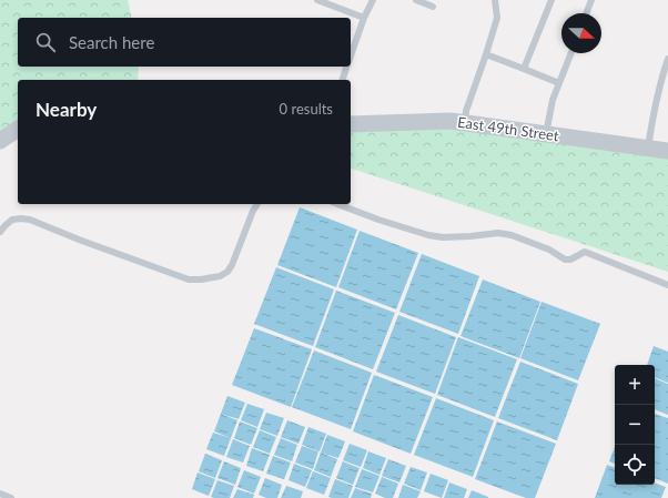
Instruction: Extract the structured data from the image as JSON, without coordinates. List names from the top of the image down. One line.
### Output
{"streets":{"street":["East 49th Street"]},"north":"right","page":{"search":"Search here","heading":["Nearby","0 results"],"map_buttons":["+","−"]}}
